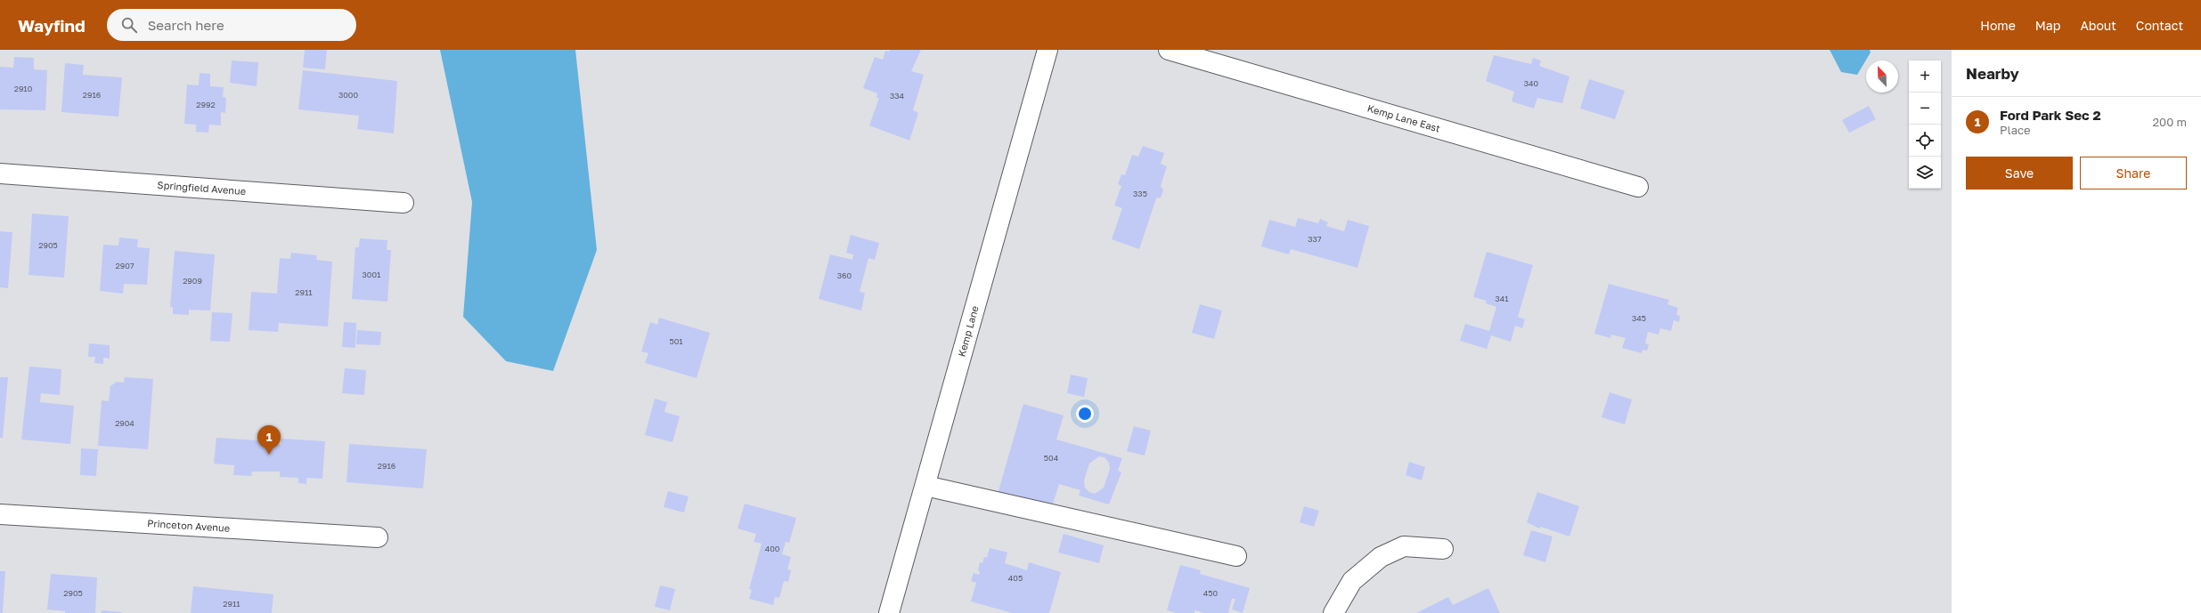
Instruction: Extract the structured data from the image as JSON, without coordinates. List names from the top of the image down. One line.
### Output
{"streets":{"street":["Kemp Lane East","Springfield Avenue","Kemp Lane","Princeton Avenue"]},"house_numbers":["340","2910","2916","3000","334","2992","335","337","2905","2907","3001","360","2909","2911","341","345","501","2904","504","2916","400","405","2905","450","2911"],"north":"top left","page":{"header":"Wayfind","search":"Search here","nav":["Home","Map","About","Contact"],"heading":"Nearby","map_buttons":["+","−"],"list":[{"mark":"1","name":"Ford Park Sec 2","note":"Place","value":"200 m"}],"buttons":["Save","Share"],"pins":"1"}}
